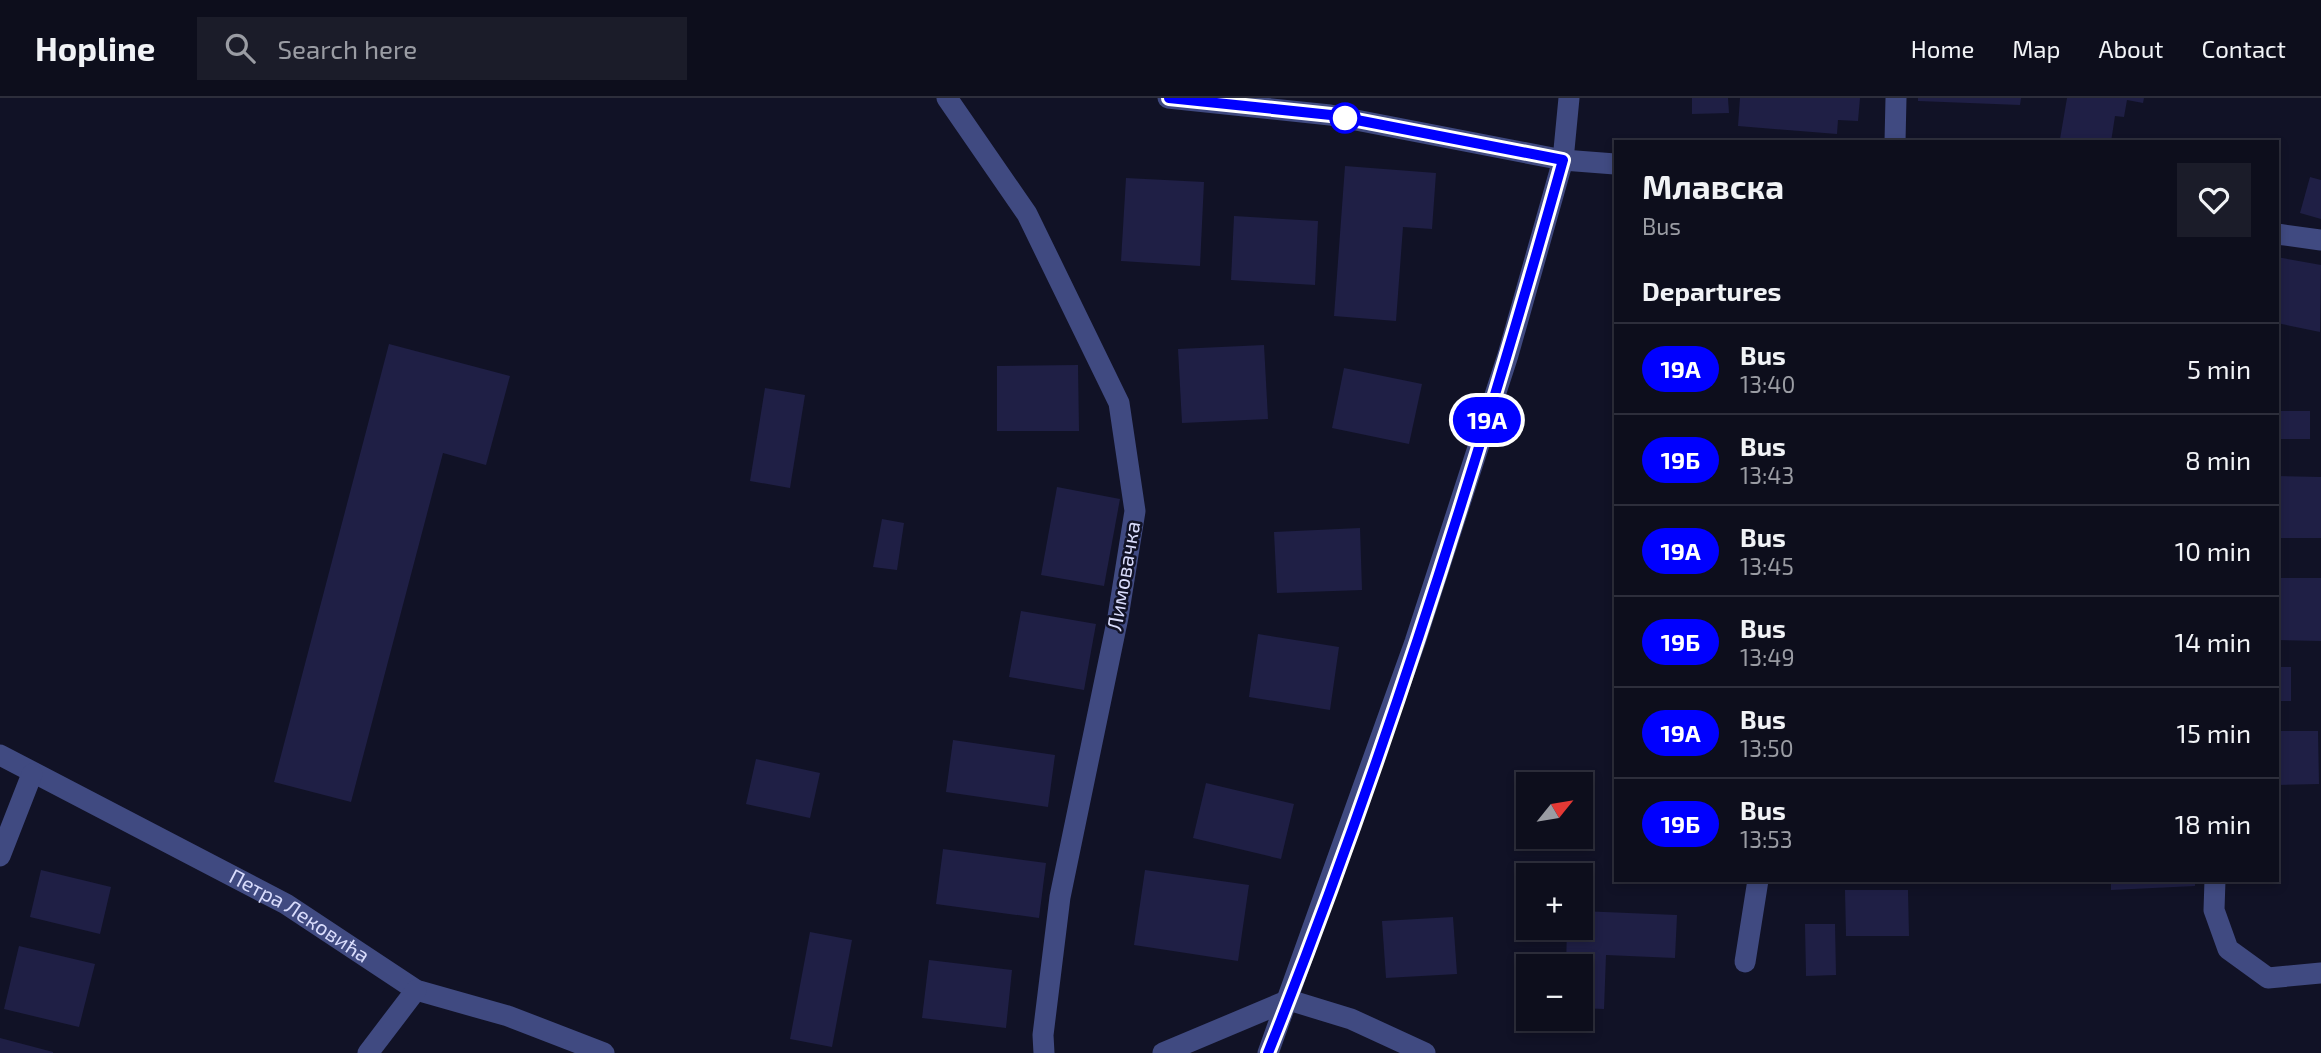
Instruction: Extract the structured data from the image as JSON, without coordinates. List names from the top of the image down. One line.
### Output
{"streets":{"street":["Лимовачка","Петра Лековића"]},"lines":["bus line 19А"],"north":"top right","page":{"header":"Hopline","search":"Search here","nav":["Home","Map","About","Contact"],"on_map":"19А","heading":[["Млавска","Bus"],"Departures"],"list":[{"mark":"19А","name":"Bus","note":"13:40","value":"5 min"},{"mark":"19Б","name":"Bus","note":"13:43","value":"8 min"},{"mark":"19А","name":"Bus","note":"13:45","value":"10 min"},{"mark":"19Б","name":"Bus","note":"13:49","value":"14 min"},{"mark":"19А","name":"Bus","note":"13:50","value":"15 min"},{"mark":"19Б","name":"Bus","note":"13:53","value":"18 min"}],"map_buttons":["+","−"]}}
